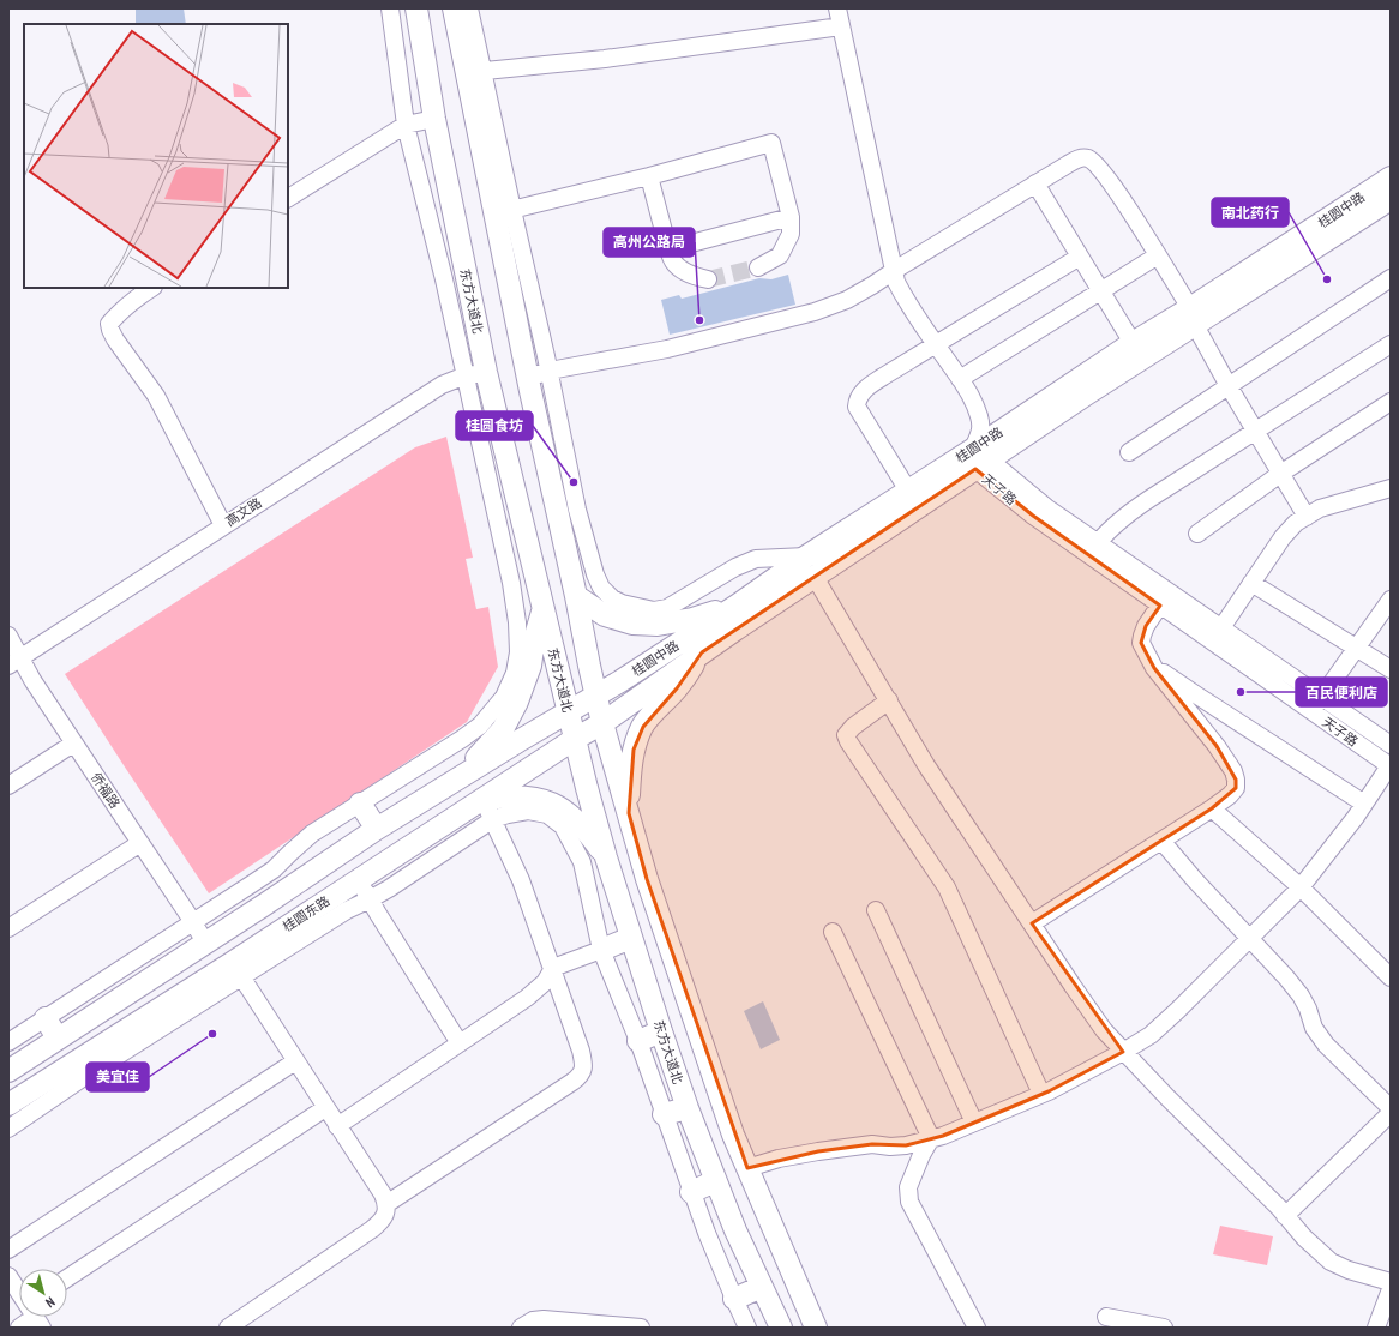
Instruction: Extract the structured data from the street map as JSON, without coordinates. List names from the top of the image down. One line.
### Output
{"streets":{"main road":["桂圆中路","东方大道北","桂圆东路"],"street":["天子路","高文路","侨福路"]},"crossings":[["桂圆中路","东方大道北"],["桂圆中路","天子路"],["桂圆中路","桂圆东路"],["东方大道北","高文路"],["东方大道北","桂圆东路"],["高文路","侨福路"]],"places":["南北药行","高州公路局","桂圆食坊","百民便利店","美宜佳"],"north":"bottom right"}
